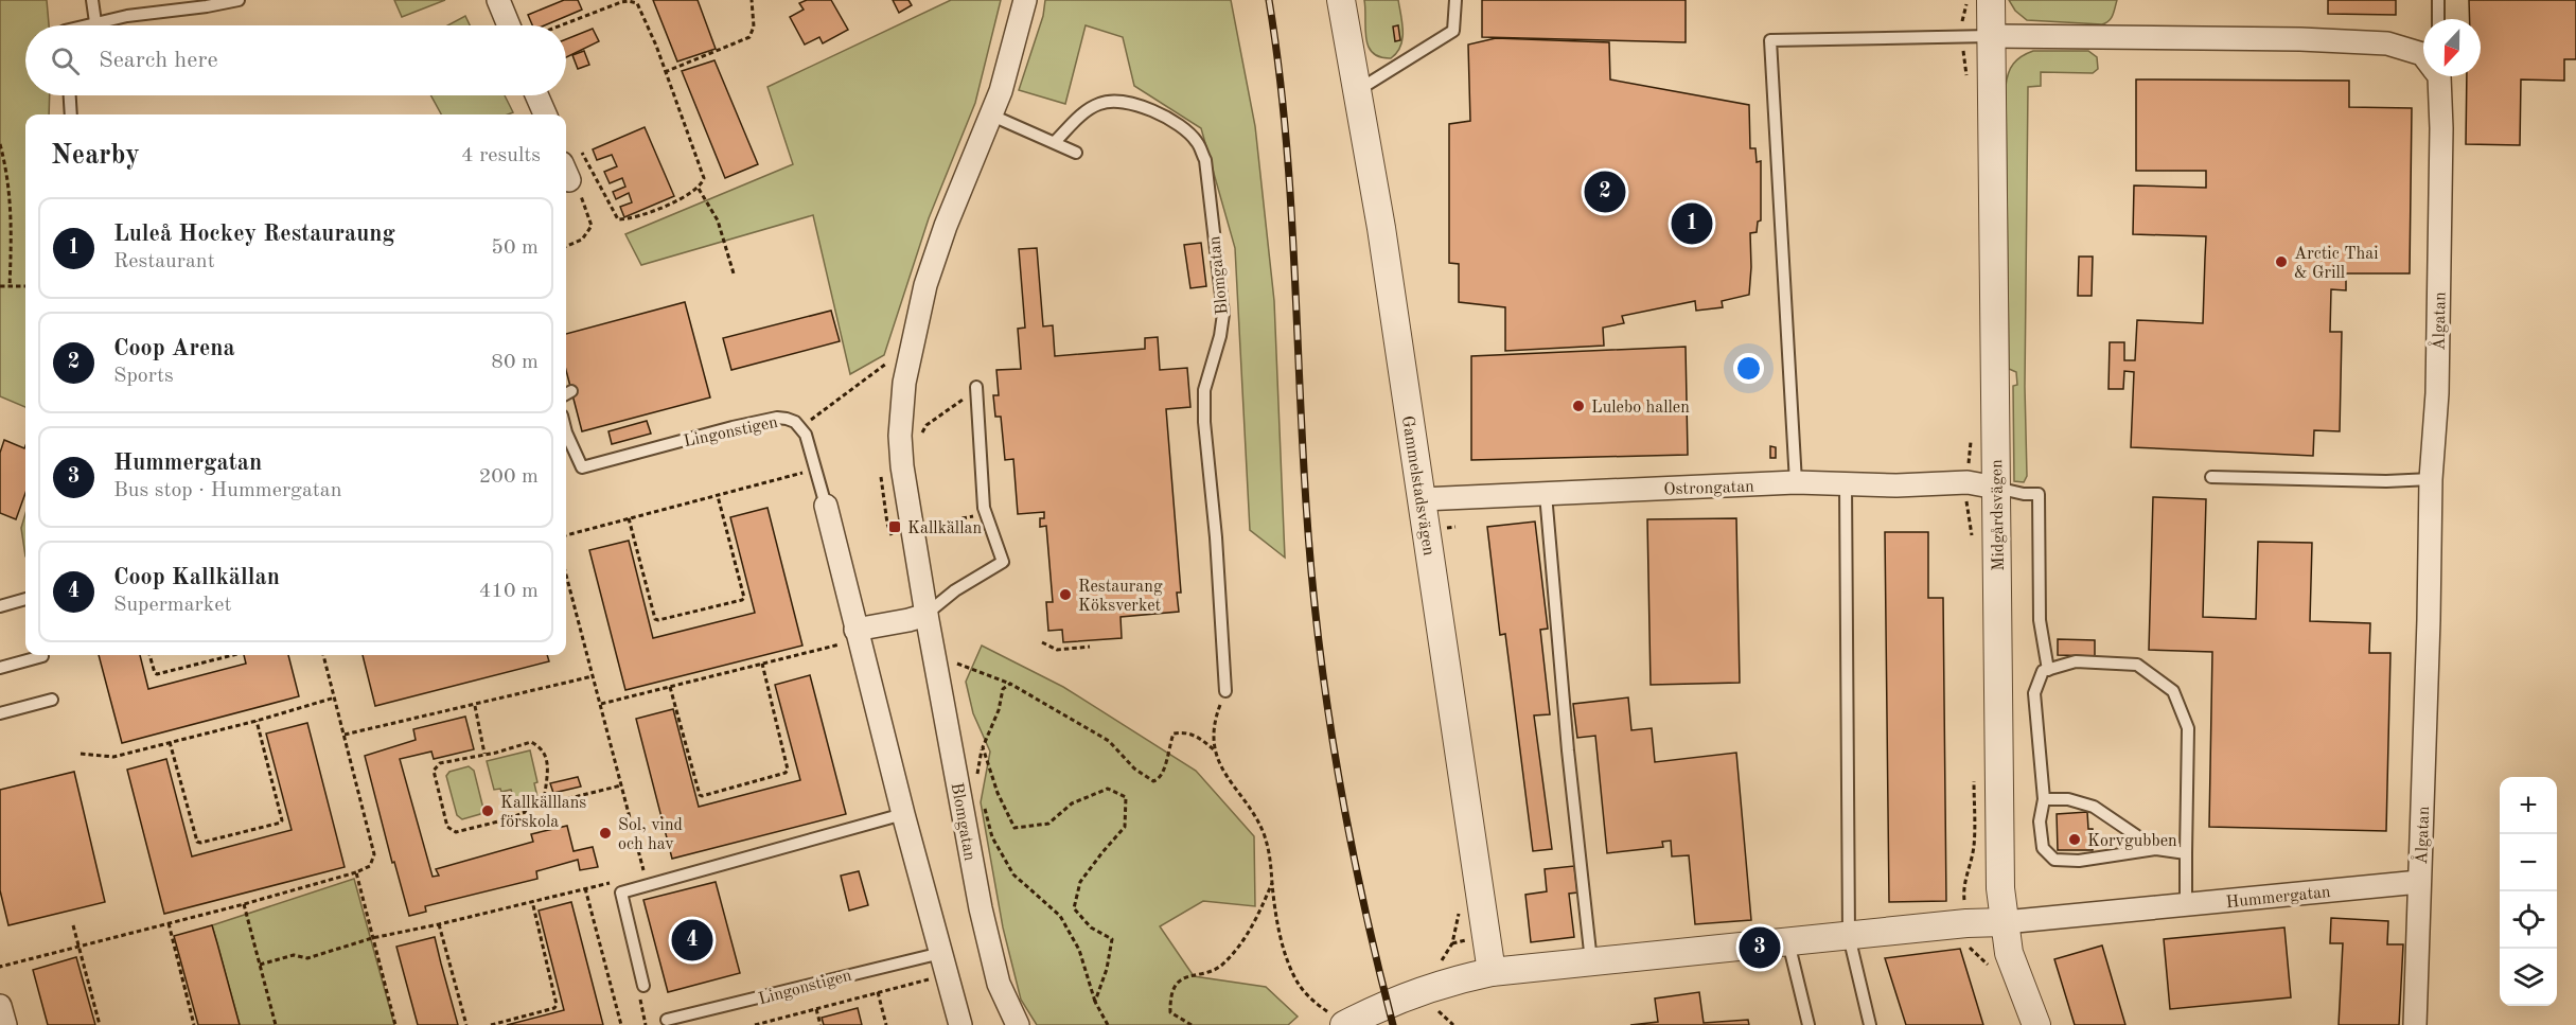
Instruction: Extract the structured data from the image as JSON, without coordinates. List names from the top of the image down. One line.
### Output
{"streets":{"street":["Blomgatan","Ålgatan","Lingonstigen","Gammelstadsvägen","Ostrongatan","Midgårdsvägen","Hummergatan"]},"crossings":[["Ålgatan","Midgårdsvägen"],["Ålgatan","Hummergatan"],["Gammelstadsvägen","Ostrongatan"],["Gammelstadsvägen","Hummergatan"],["Ostrongatan","Midgårdsvägen"],["Midgårdsvägen","Hummergatan"]],"places":{"other":["Arctic Thai & Grill","Lulebo hallen","Restaurang Köksverket","Kallkälllans förskola","Sol, vind och hav","Korvgubben"],"transit":["Kallkällan"]},"north":"bottom","page":{"search":"Search here","heading":["Nearby","4 results"],"pins":["2","1","4","3"],"list":[{"mark":"1","name":"Luleå Hockey Restauraung","note":"Restaurant","value":"50 m"},{"mark":"2","name":"Coop Arena","note":"Sports","value":"80 m"},{"mark":"3","name":"Hummergatan","note":"Bus stop · Hummergatan","value":"200 m"},{"mark":"4","name":"Coop Kallkällan","note":"Supermarket","value":"410 m"}],"map_buttons":["+","−"]}}
